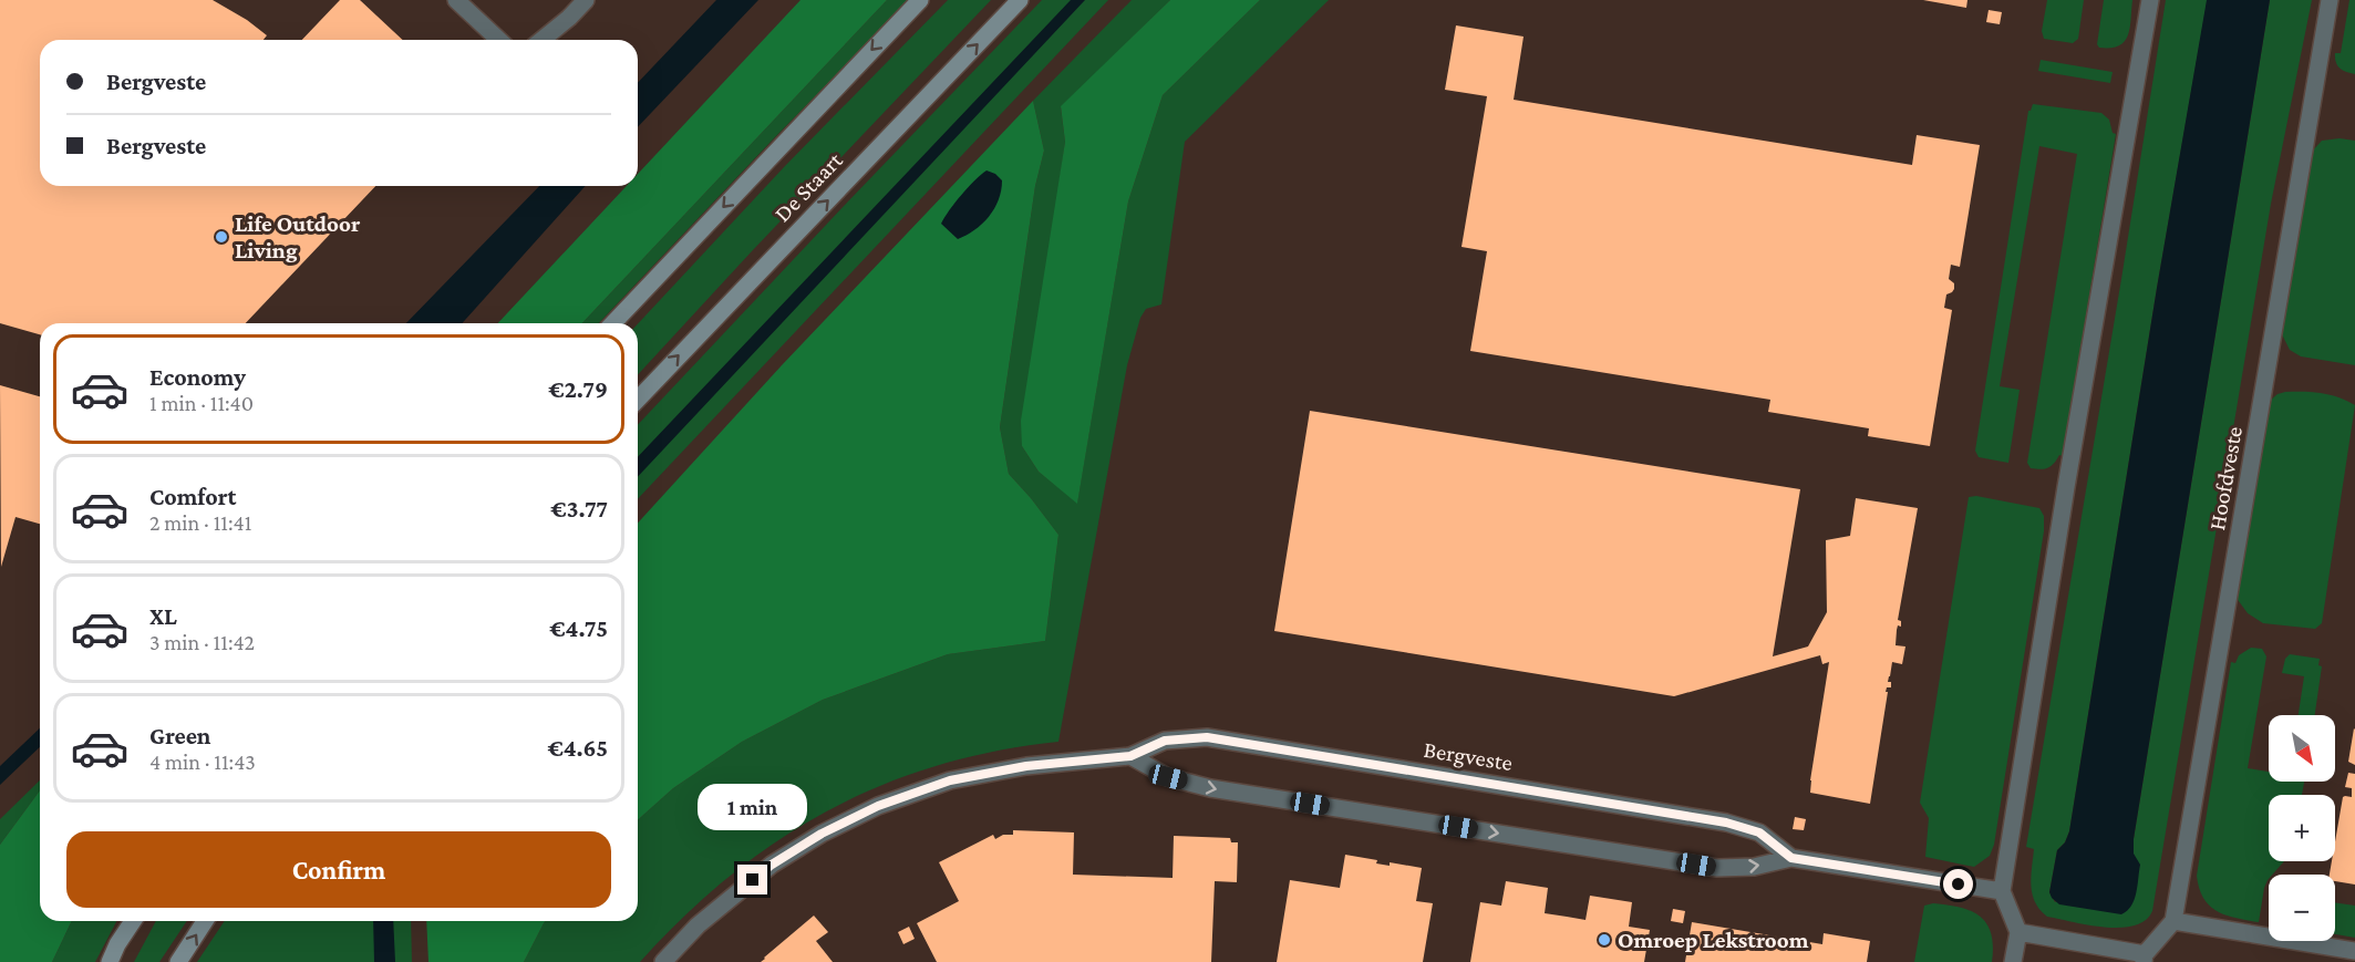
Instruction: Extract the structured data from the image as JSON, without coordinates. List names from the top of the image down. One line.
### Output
{"streets":{"main road":["De Staart"],"street":["Hoofdveste","Bergveste"]},"places":["Life Outdoor Living","Omroep Lekstroom"],"north":"bottom right","page":{"banner":["Bergveste","Bergveste"],"list":[{"name":"Economy","note":"1 min · 11:40","value":"€2.79"},{"name":"Comfort","note":"2 min · 11:41","value":"€3.77"},{"name":"XL","note":"3 min · 11:42","value":"€4.75"},{"name":"Green","note":"4 min · 11:43","value":"€4.65"}],"map_buttons":["+","−"],"bubble":"1 min","buttons":"Confirm"}}
